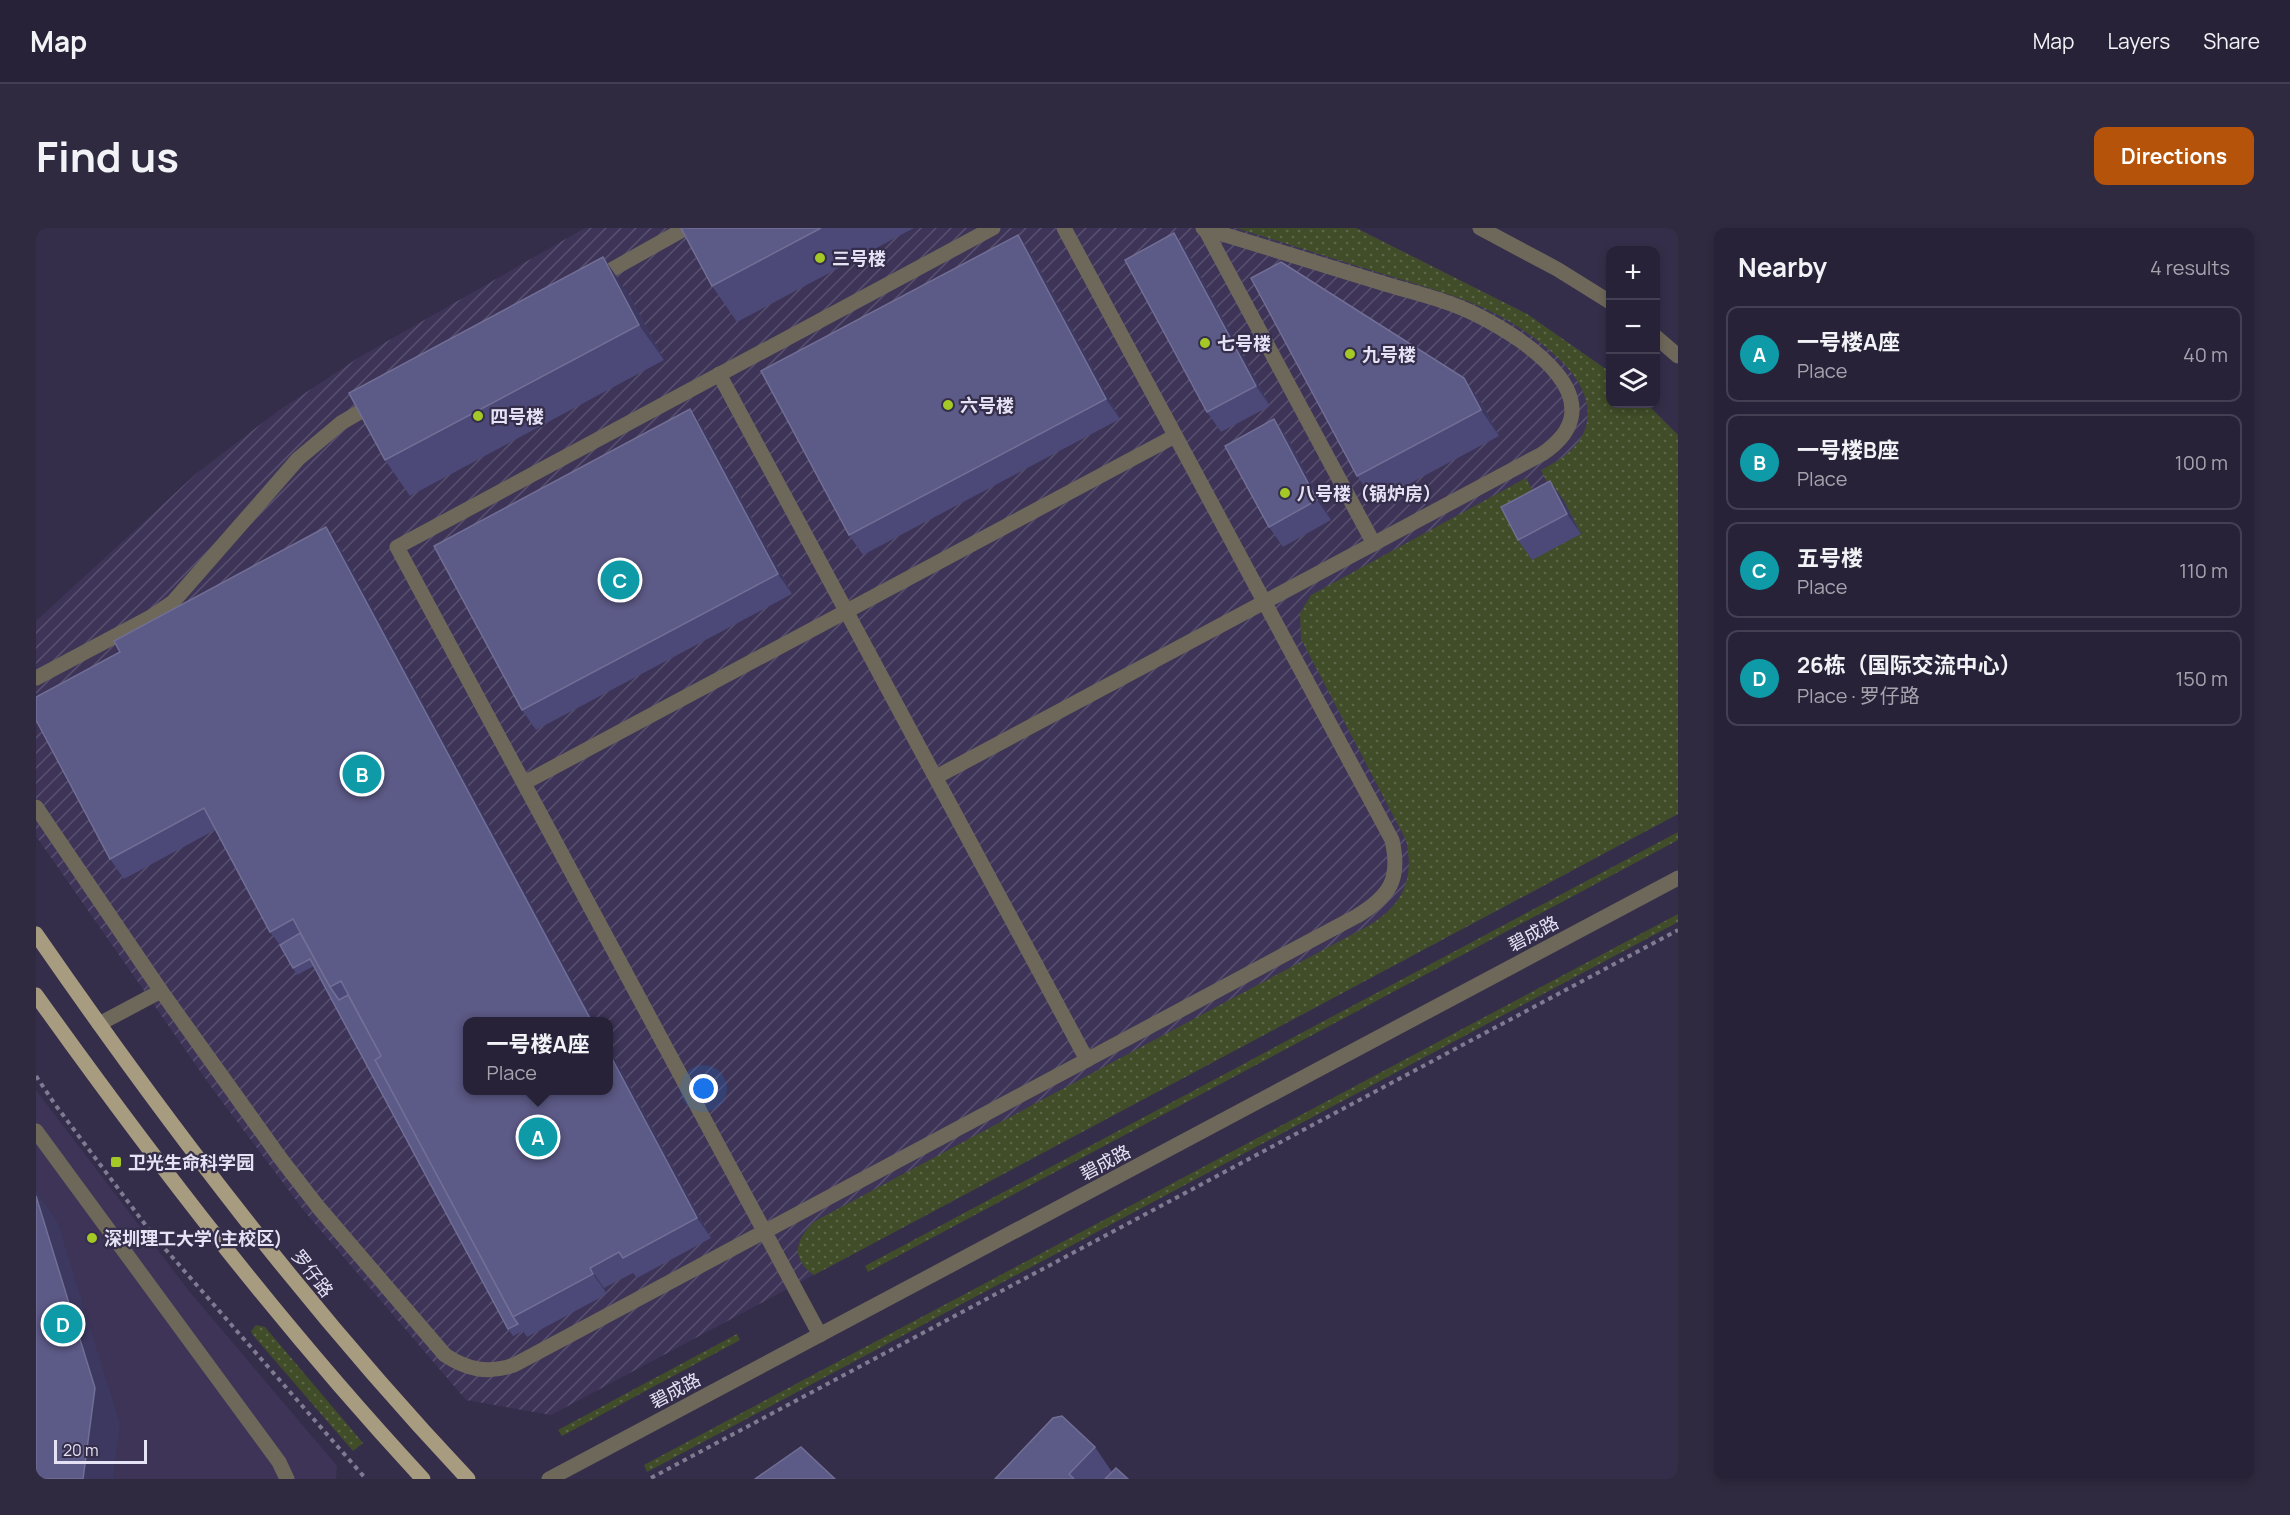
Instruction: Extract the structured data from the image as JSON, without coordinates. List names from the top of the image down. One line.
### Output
{"streets":{"main road":["罗仔路"],"street":["碧成路"]},"places":{"other":["三号楼","七号楼","九号楼","六号楼","四号楼","八号楼（锅炉房）","深圳理工大学(主校区)"],"transit":["卫光生命科学园"]},"scale_bar":"20 m","page":{"header":"Map","nav":["Map","Layers","Share"],"title":"Find us","buttons":"Directions","heading":["Nearby","4 results"],"map_buttons":["+","−"],"list":[{"mark":"A","name":"一号楼A座","note":"Place","value":"40 m"},{"mark":"B","name":"一号楼B座","note":"Place","value":"100 m"},{"mark":"C","name":"五号楼","note":"Place","value":"110 m"},{"mark":"D","name":"26栋（国际交流中心）","note":"Place · 罗仔路","value":"150 m"}],"pins":["C","B","A","D"],"popup":["一号楼A座","Place"],"scale":"20 m"}}
